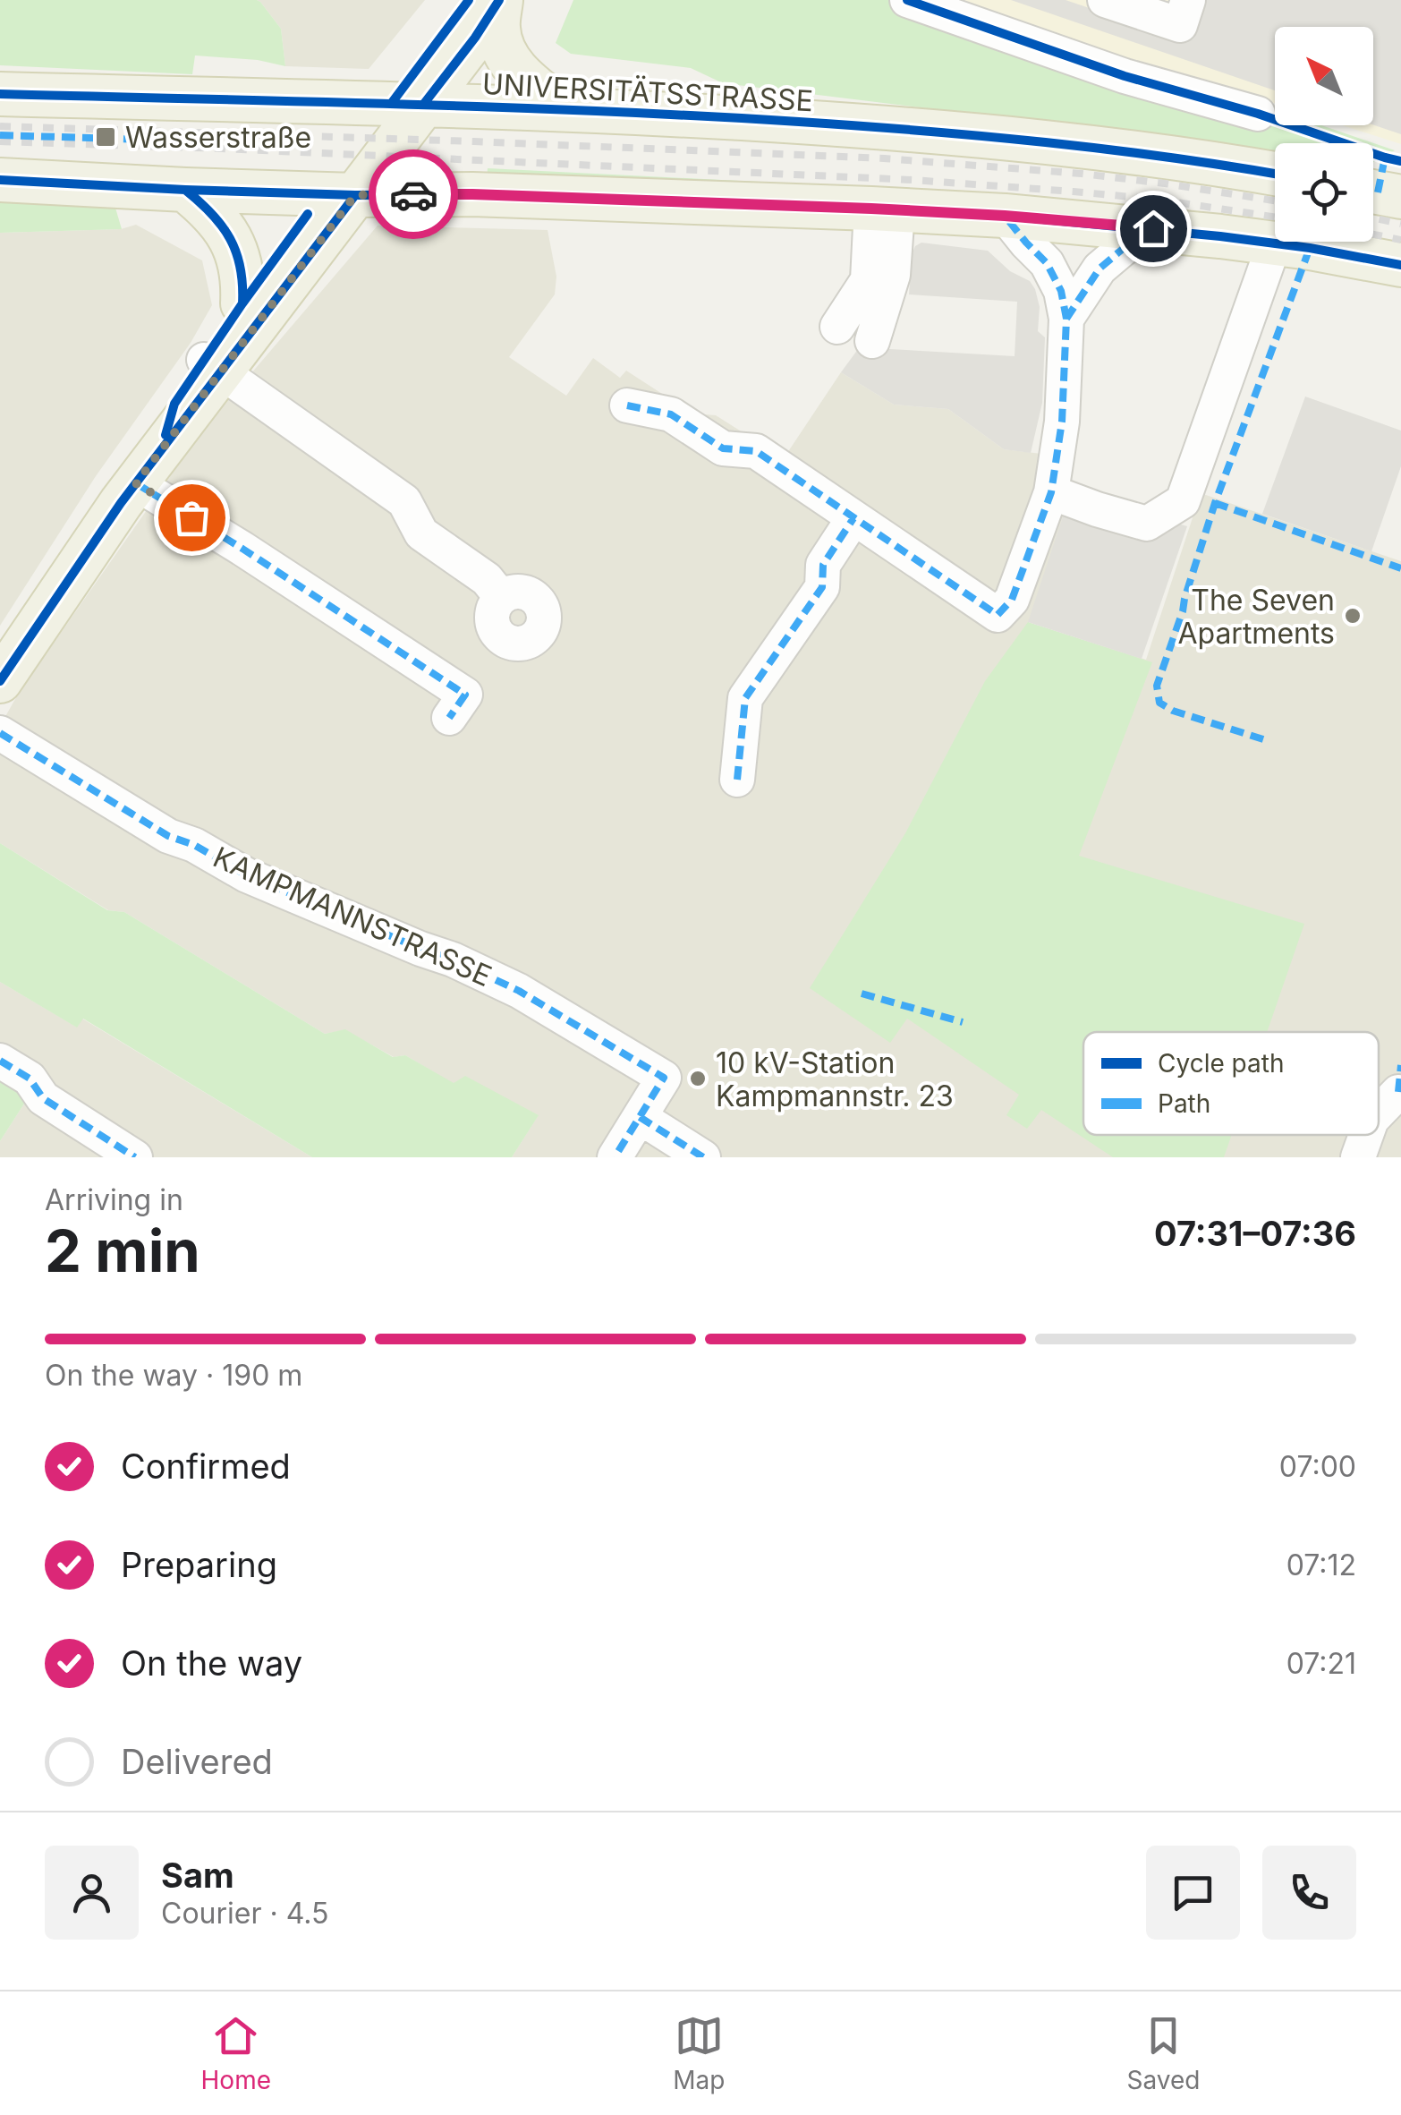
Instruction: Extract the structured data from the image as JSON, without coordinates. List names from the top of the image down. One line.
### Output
{"streets":{"main road":["UNIVERSITÄTSSTRASSE"],"street":["KAMPMANNSTRASSE"]},"places":{"transit":["Wasserstraße"],"other":["The Seven Apartments","10 kV-Station Kampmannstr. 23"]},"legend":["Cycle path","Path"],"north":"top left","page":{"heading":["2 min","Arriving in","07:31–07:36"],"panel":["Sam","Courier · 4.5"],"bar":"On the way · 190 m","list":[["Confirmed","07:00"],["Preparing","07:12"],["On the way","07:21"],"Delivered"],"tabs":["Home","Map","Saved"]}}
